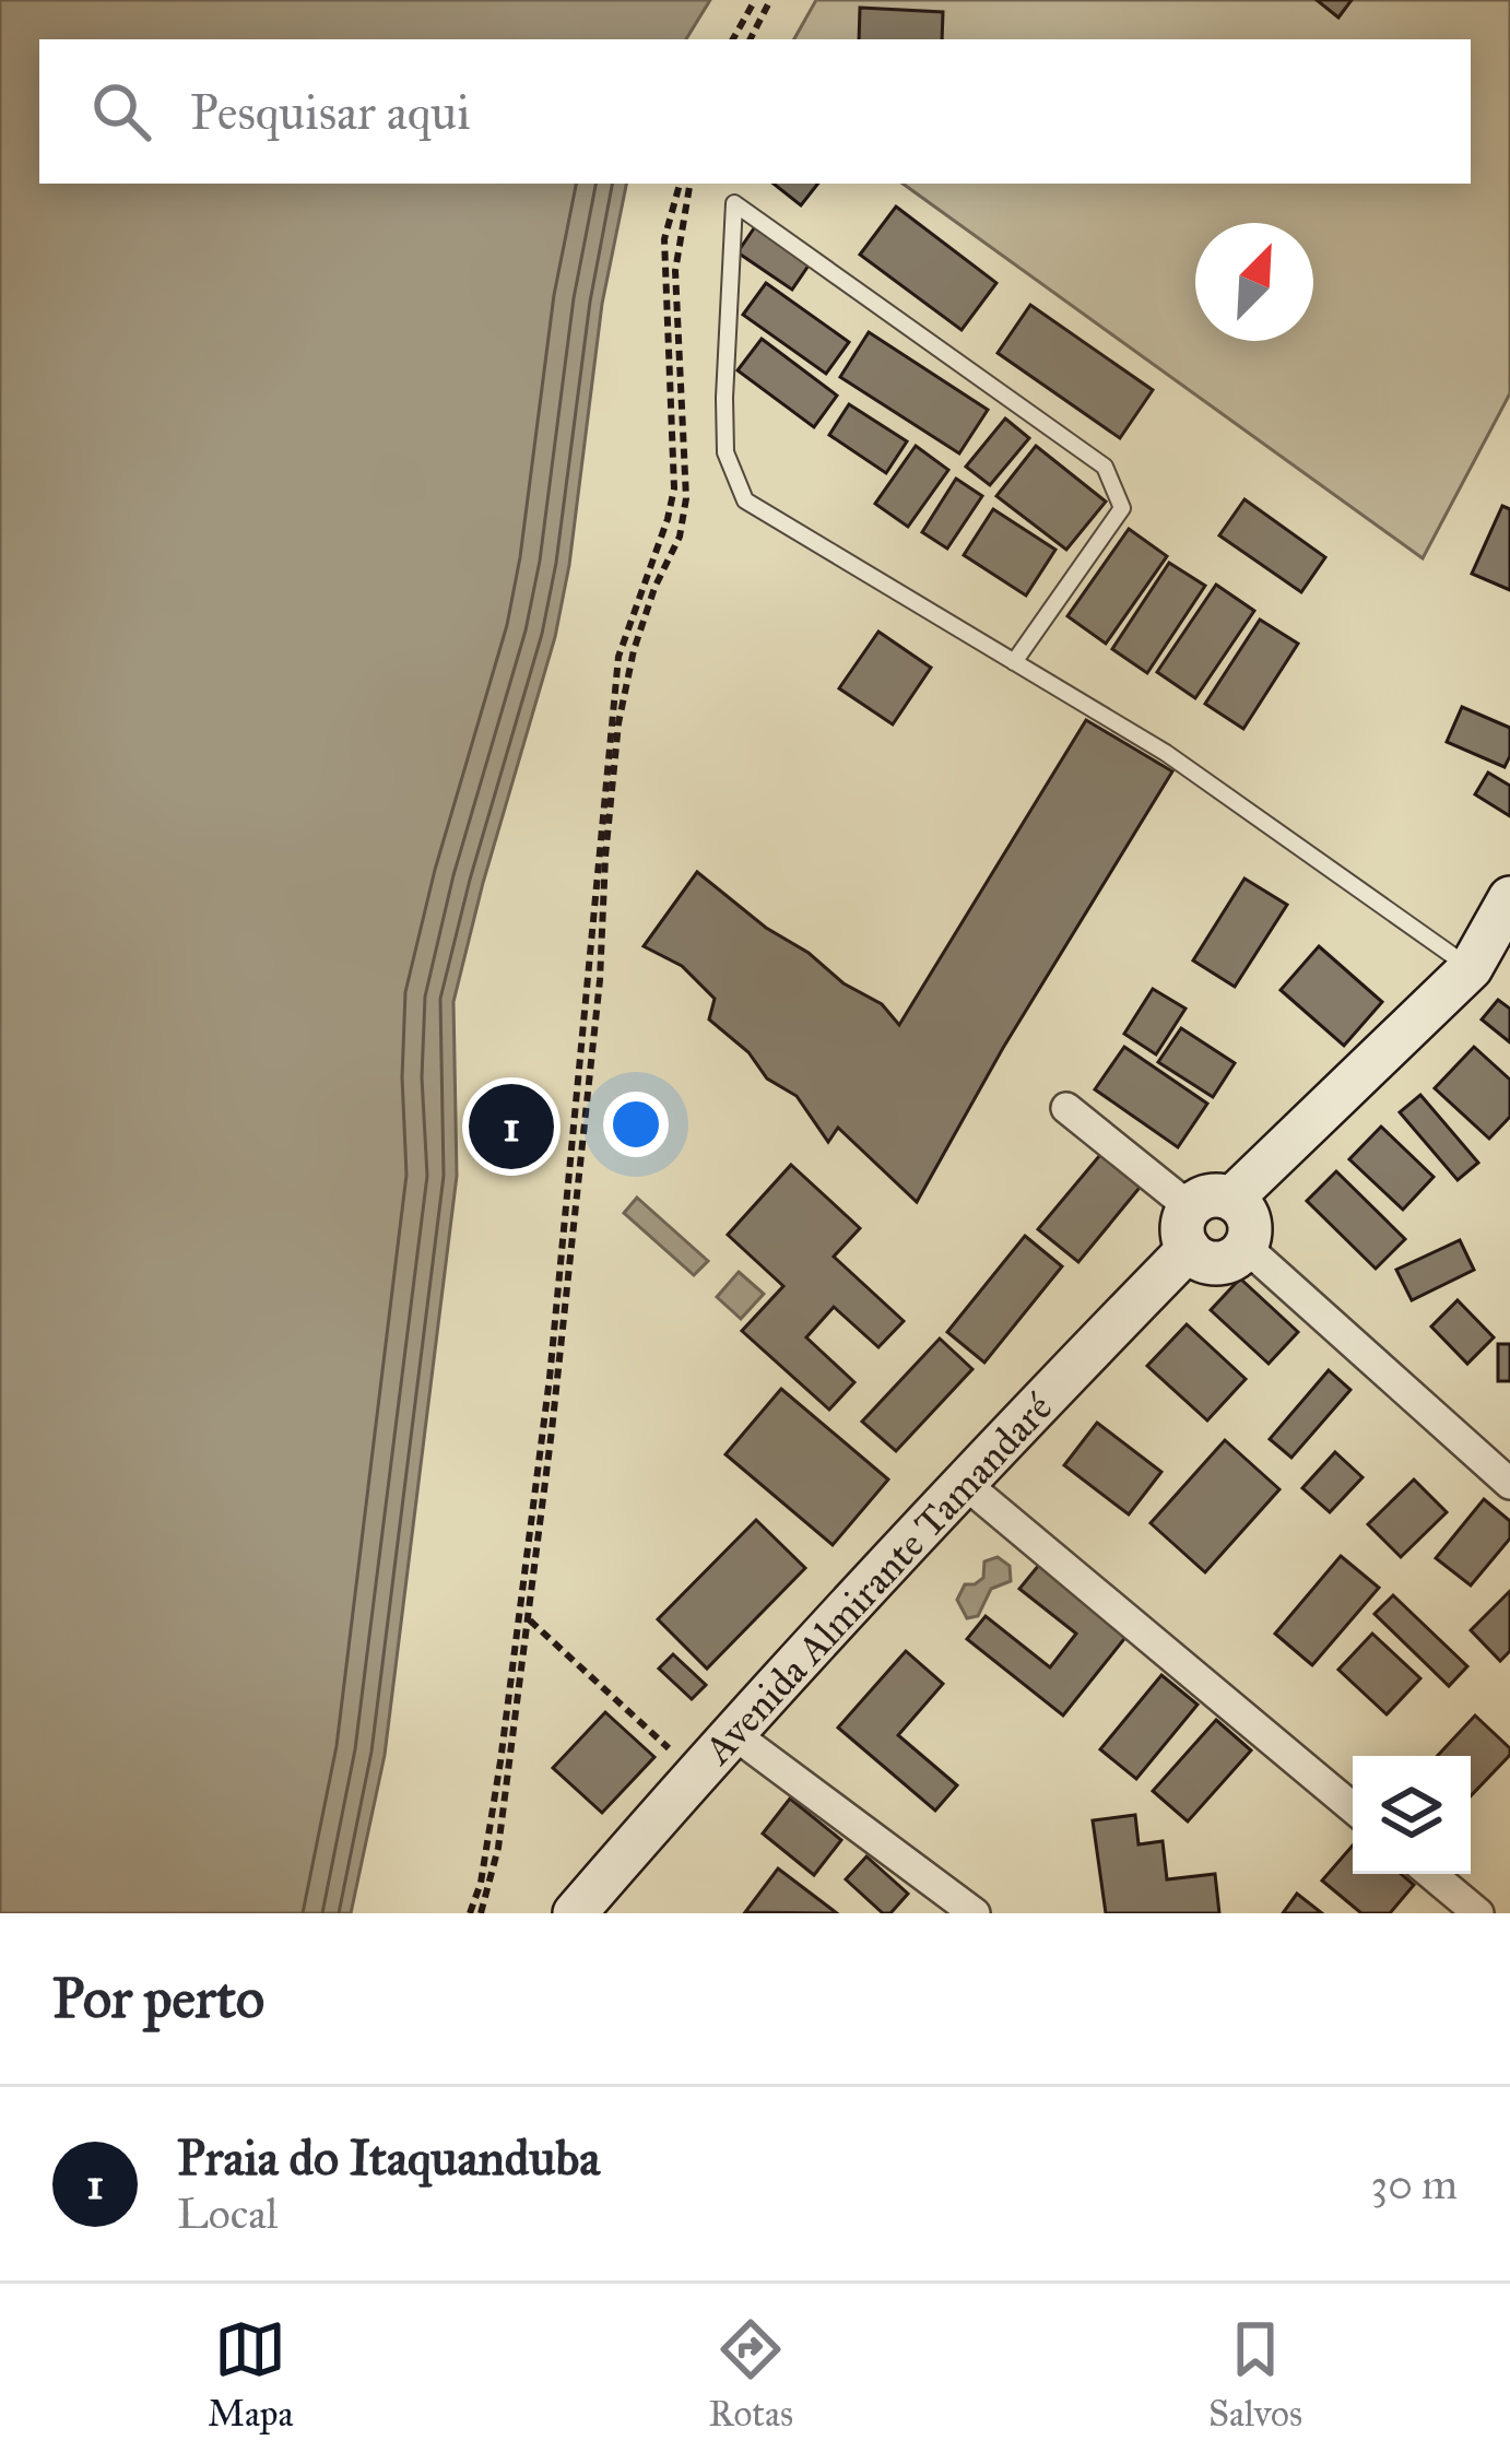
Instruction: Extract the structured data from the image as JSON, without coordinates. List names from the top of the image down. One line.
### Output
{"streets":{"main road":["Avenida Almirante Tamandaré"]},"north":"top right","page":{"search":"Pesquisar aqui","pins":"1","heading":"Por perto","list":[{"mark":"1","name":"Praia do Itaquanduba","note":"Local","value":"30 m"}],"nav":["Mapa","Rotas","Salvos"]}}
